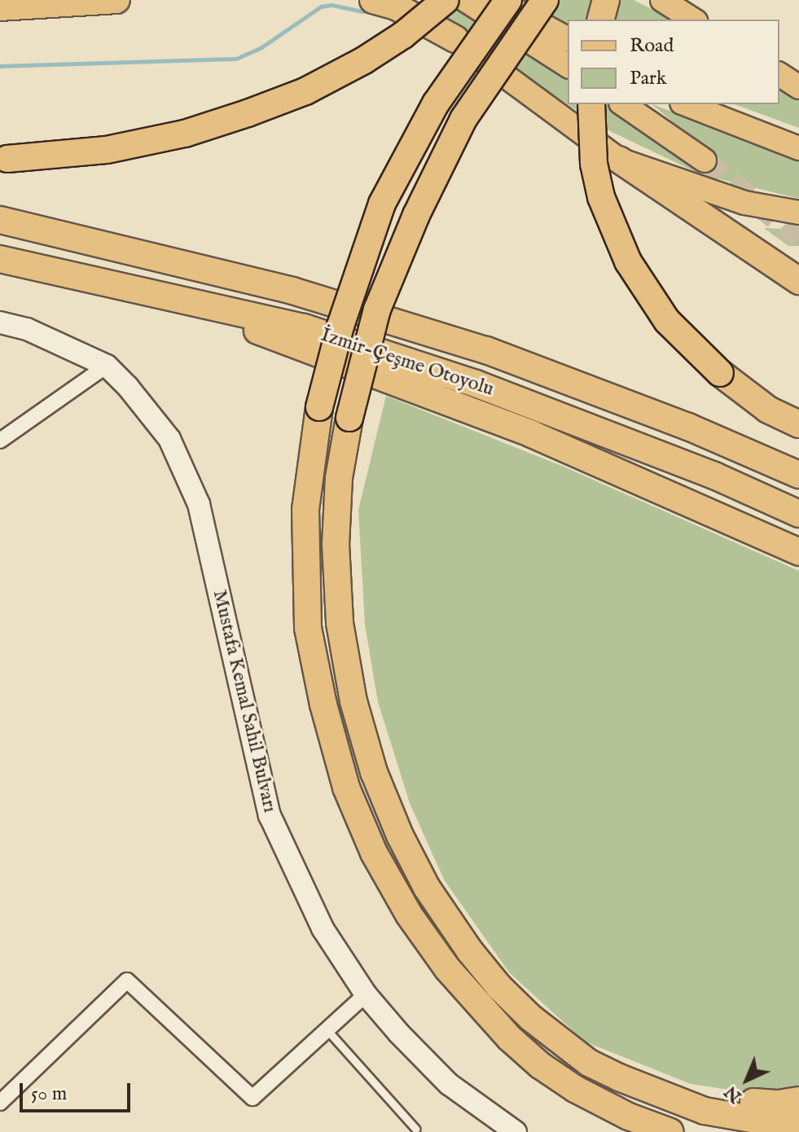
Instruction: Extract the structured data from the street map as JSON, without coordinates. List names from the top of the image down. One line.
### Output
{"streets":{"highway":["İzmir-Çeşme Otoyolu"],"main road":["Mustafa Kemal Sahil Bulvarı"]},"legend":["Road","Park"],"scale_bar":"50 m","north":"bottom left"}
